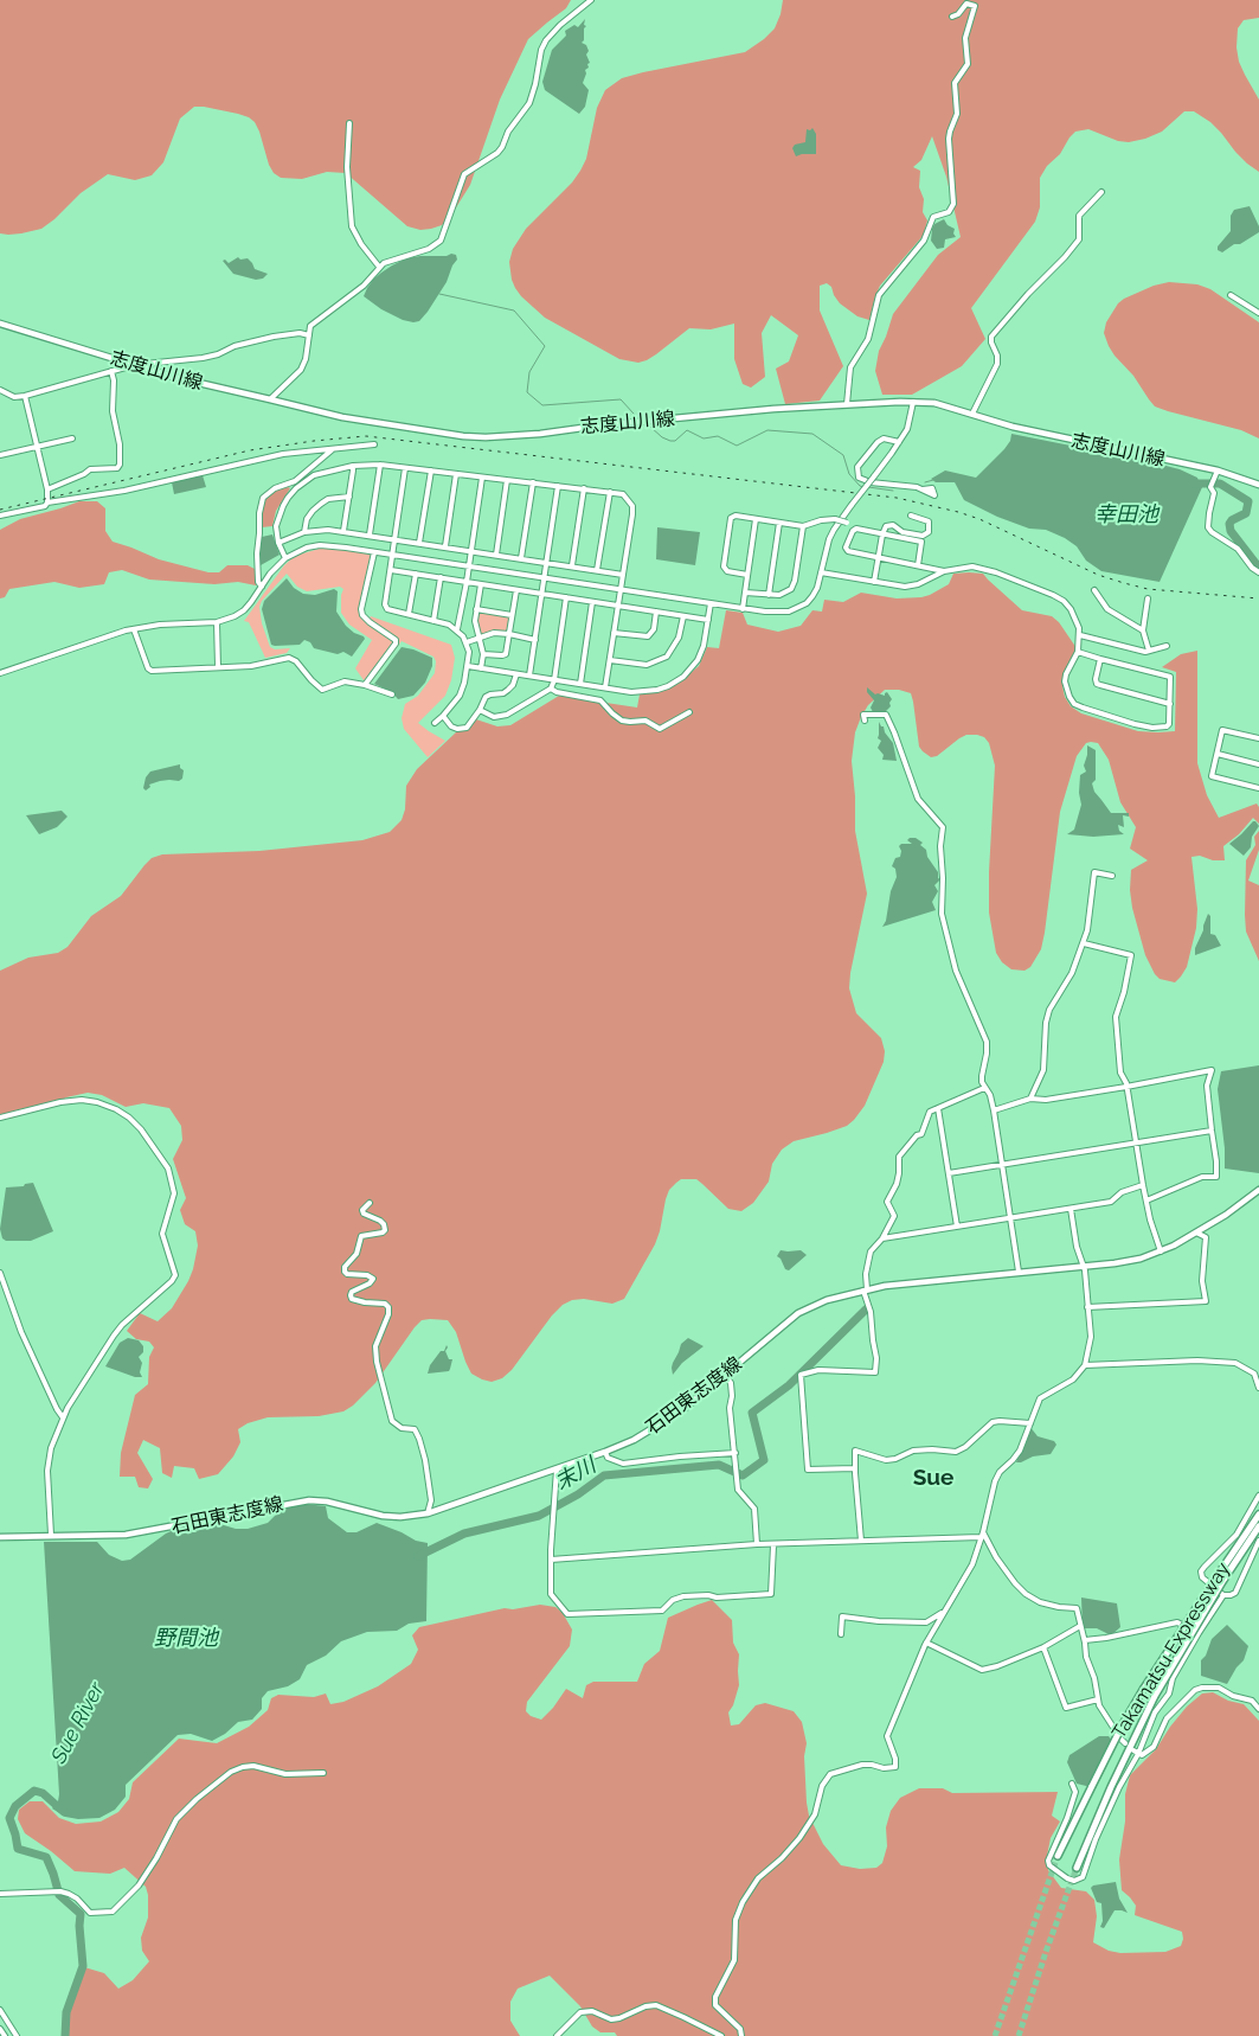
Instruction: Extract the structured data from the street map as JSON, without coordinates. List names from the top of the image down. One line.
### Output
{"streets":{"highway":["Takamatsu Expressway"],"main road":["志度山川線","石田東志度線"]},"districts":["Sue"],"water":["幸田池","末川","野間池","Sue River"]}
